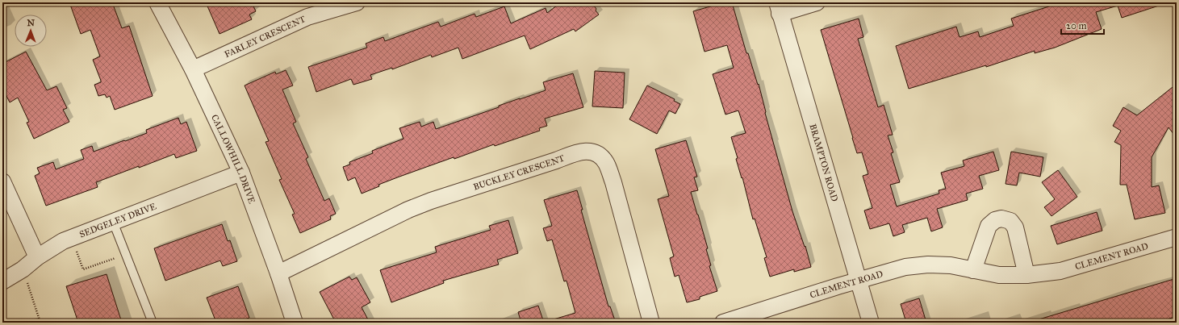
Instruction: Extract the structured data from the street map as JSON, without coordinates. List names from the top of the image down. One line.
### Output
{"streets":{"street":["FARLEY CRESCENT","CALLOWHILL DRIVE","BRAMPTON ROAD","BUCKLEY CRESCENT","SEDGELEY DRIVE","CLEMENT ROAD"]},"crossings":[["FARLEY CRESCENT","CALLOWHILL DRIVE"],["CALLOWHILL DRIVE","BUCKLEY CRESCENT"],["CALLOWHILL DRIVE","SEDGELEY DRIVE"],["BRAMPTON ROAD","CLEMENT ROAD"]],"scale_bar":"20 m","north":"top"}
